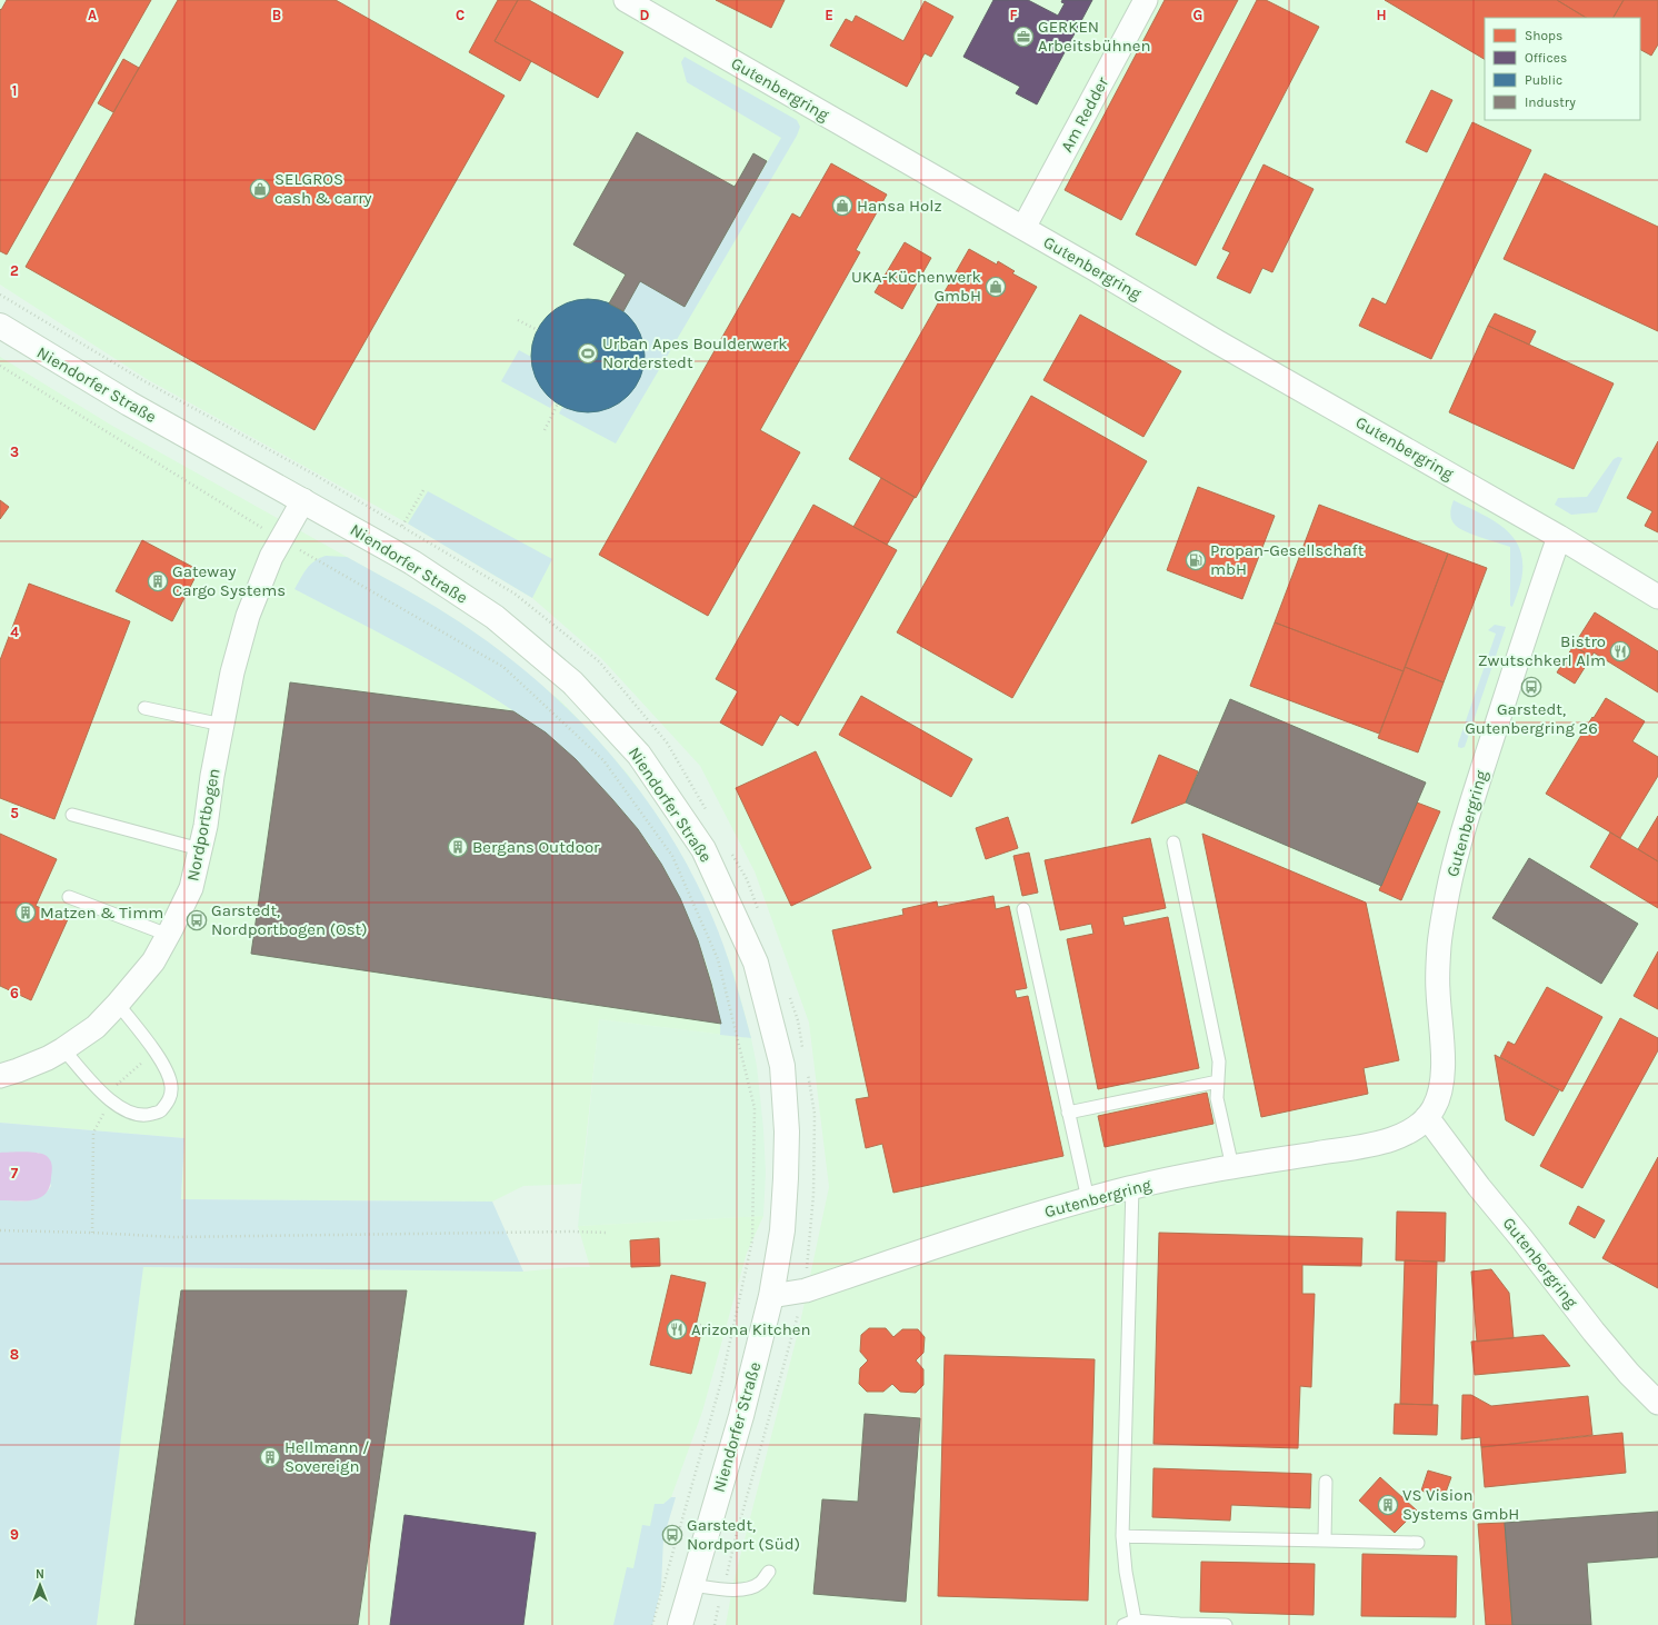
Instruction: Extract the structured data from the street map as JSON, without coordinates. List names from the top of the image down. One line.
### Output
{"streets":{"main road":["Niendorfer Straße"],"street":["Gutenbergring","Am Redder","Nordportbogen"]},"crossings":[["Gutenbergring","Am Redder"],["Gutenbergring","Niendorfer Straße"],["Niendorfer Straße","Nordportbogen"]],"places":{"office":["GERKEN Arbeitsbühnen"],"shop":["SELGROS cash & carry","Hansa Holz","UKA-Küchenwerk GmbH"],"sports":["Urban Apes Boulderwerk Norderstedt"],"fuel station":["Propan-Gesellschaft mbH"],"building":["Gateway Cargo Systems","Bergans Outdoor","Matzen & Timm","Hellmann / Sovereign","VS Vision Systems GmbH"],"restaurant":["Bistro Zwutschkerl Alm","Arizona Kitchen"],"bus stop":["Garstedt, Gutenbergring 26","Garstedt, Nordportbogen (Ost)","Garstedt, Nordport (Süd)"]},"legend":["Shops","Offices","Public","Industry"],"north":"top","grid":{"columns":["A","B","C","D","E","F","G","H"],"rows":["1","2","3","4","5","6","7","8","9"]}}
